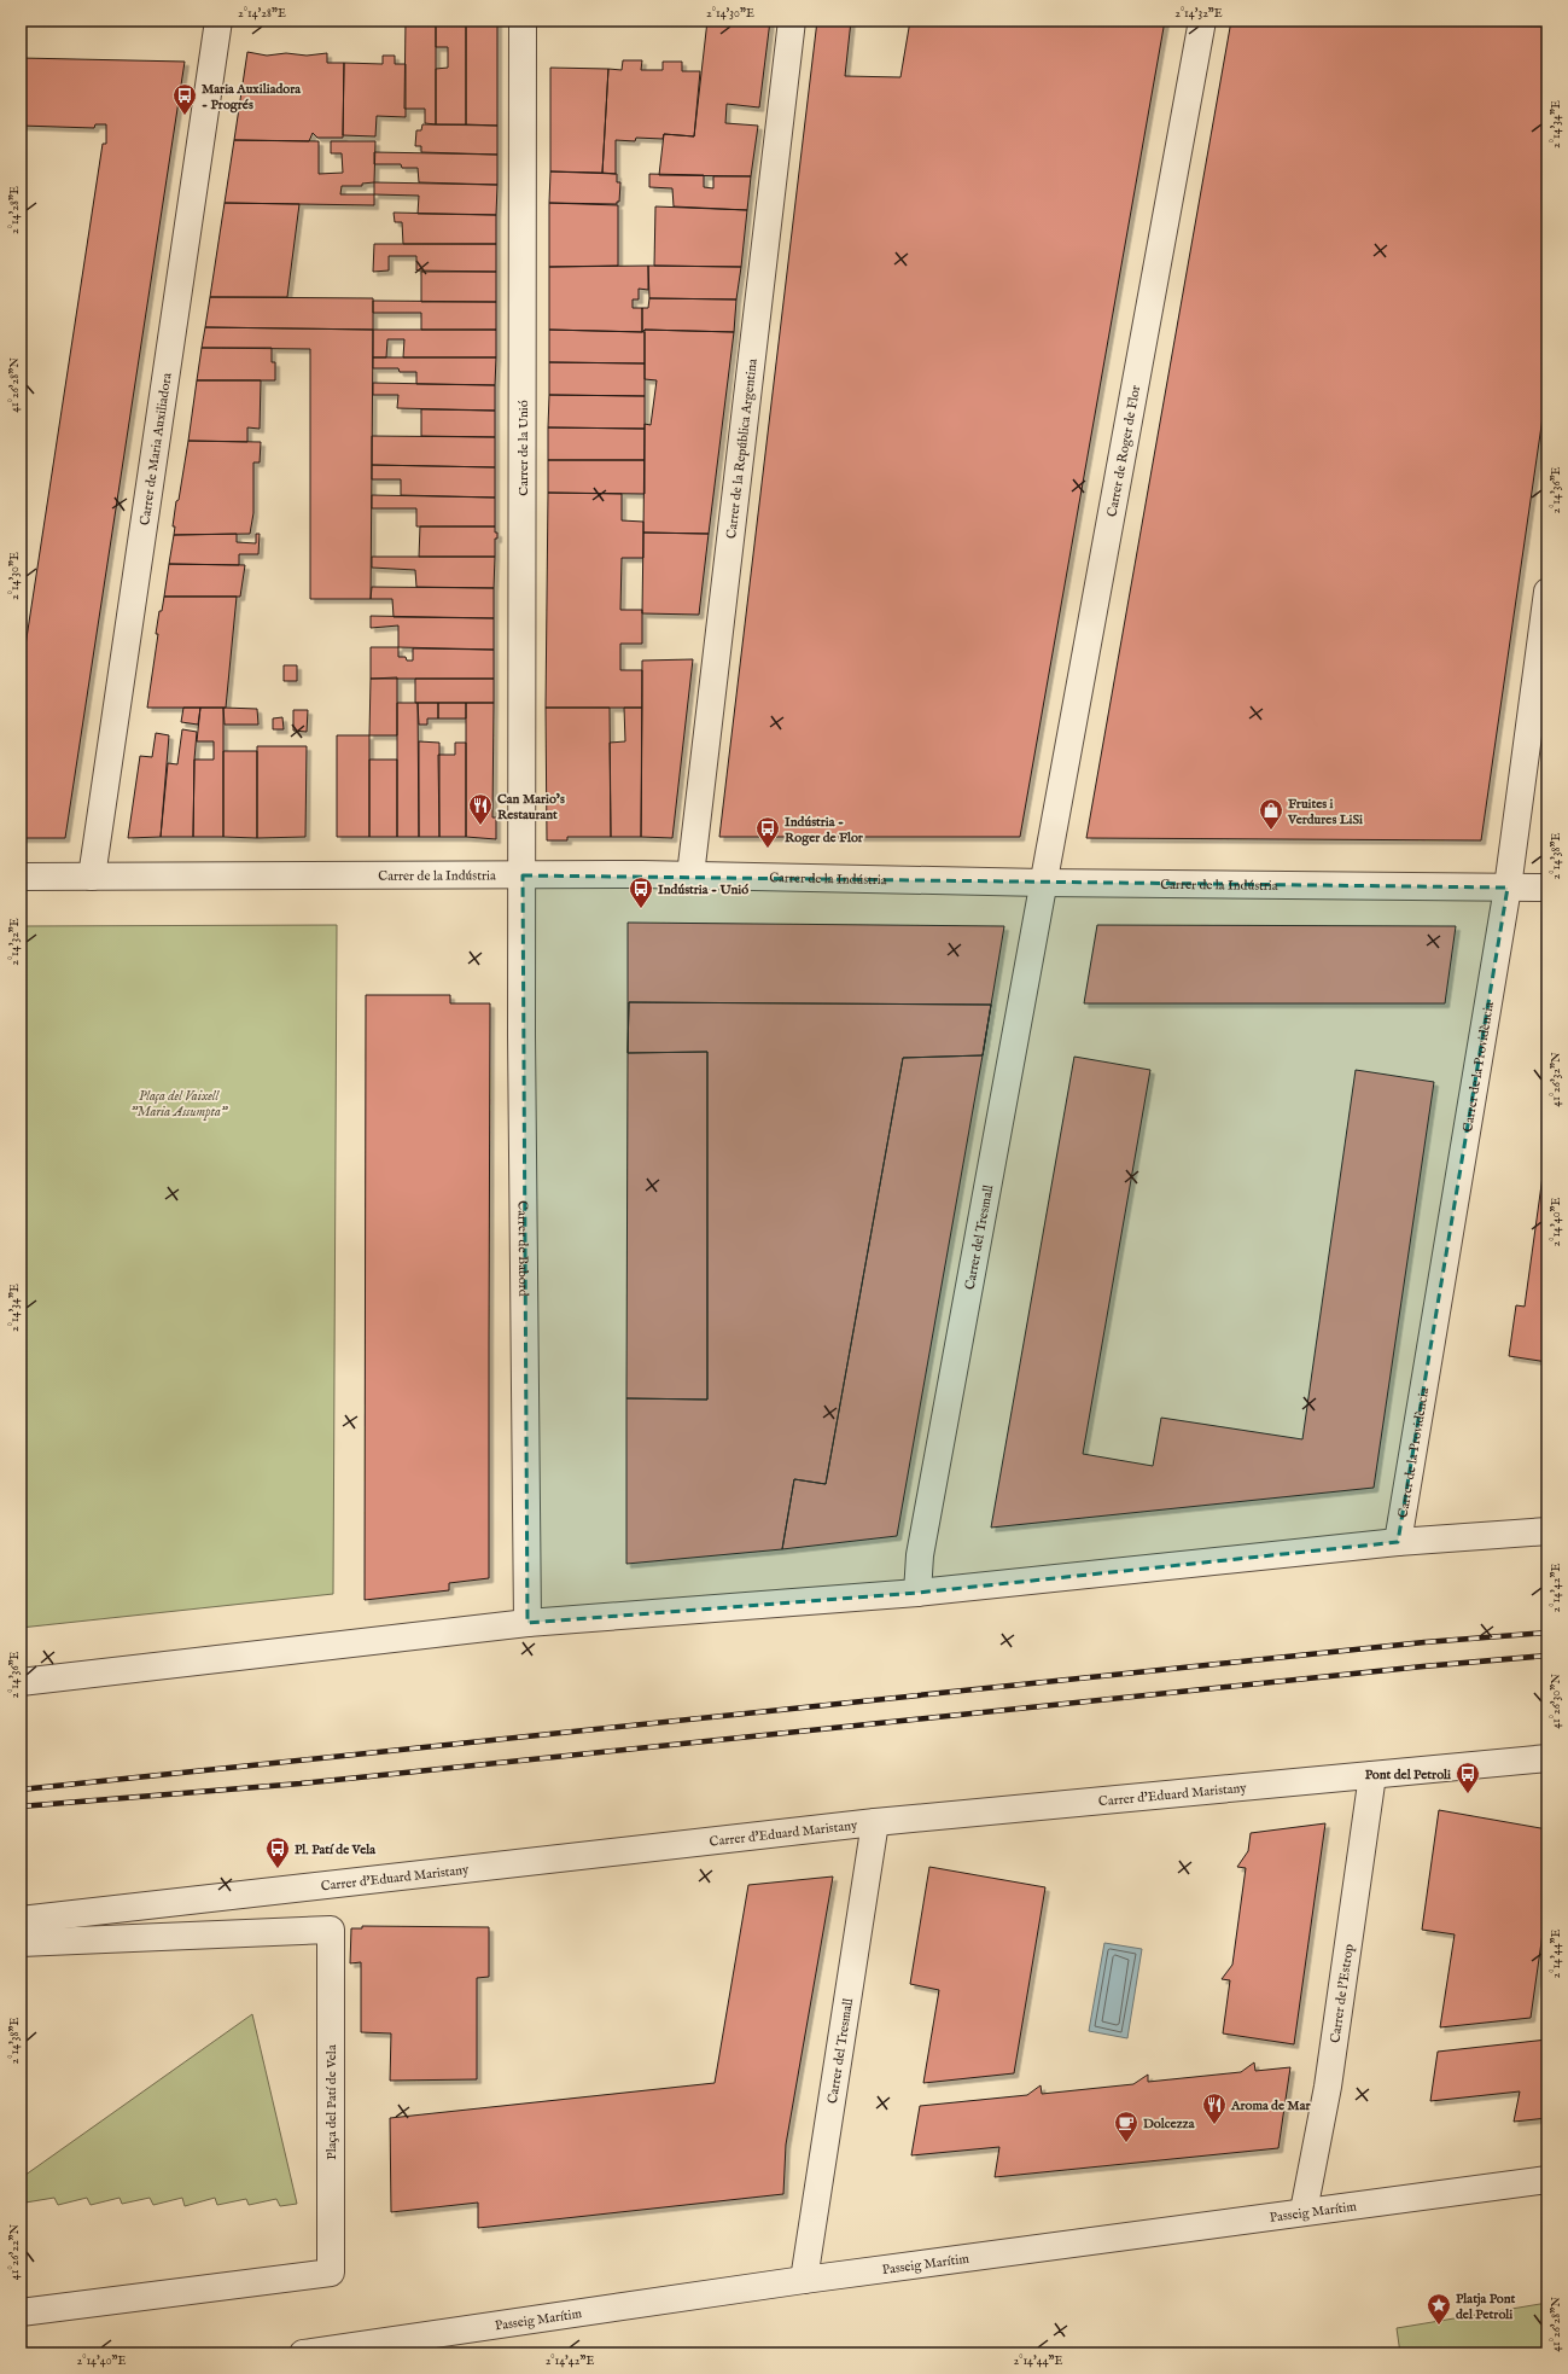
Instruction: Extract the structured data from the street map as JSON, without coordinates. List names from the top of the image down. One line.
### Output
{"streets":{"street":["Carrer de Maria Auxiliadora","Carrer de la Unió","Carrer de la República Argentina","Carrer de Roger de Flor","Carrer de la Indústria","Carrer de la Providència","Carrer del Tresmall","Carrer de Babord","Carrer d'Eduard Maristany","Carrer de l'Estrop","Plaça del Patí de Vela","Passeig Marítim"]},"crossings":[["Carrer de Maria Auxiliadora","Carrer de la Indústria"],["Carrer de la Unió","Carrer de la Indústria"],["Carrer de la Unió","Carrer de Babord"],["Carrer de la República Argentina","Carrer de la Indústria"],["Carrer de Roger de Flor","Carrer de la Indústria"],["Carrer de Roger de Flor","Carrer del Tresmall"],["Carrer de la Indústria","Carrer de la Providència"],["Carrer de la Indústria","Carrer del Tresmall"],["Carrer de la Indústria","Carrer de Babord"],["Carrer del Tresmall","Carrer d'Eduard Maristany"],["Carrer del Tresmall","Passeig Marítim"],["Carrer d'Eduard Maristany","Carrer de l'Estrop"],["Carrer de l'Estrop","Passeig Marítim"]],"parks":["Plaça del Vaixell \"Maria Assumpta\""],"places":{"bus stop":["Maria Auxiliadora - Progrés","Indústria - Roger de Flor","Indústria - Unió","Pont del Petroli","Pl. Patí de Vela"],"restaurant":["Can Mario’s Restaurant","Aroma de Mar"],"shop":["Fruites i Verdures LiSi"],"cafe":["Dolcezza"],"place":["Platja Pont del Petroli"]},"coordinates":["2°14'28\"E","2°14'30\"E","2°14'32\"E","2°14'34\"E","41°26'28\"N","2°14'36\"E","2°14'38\"E","41°26'32\"N","2°14'40\"E","2°14'42\"E","41°26'30\"N","2°14'44\"E","41°26'22\"N"]}
